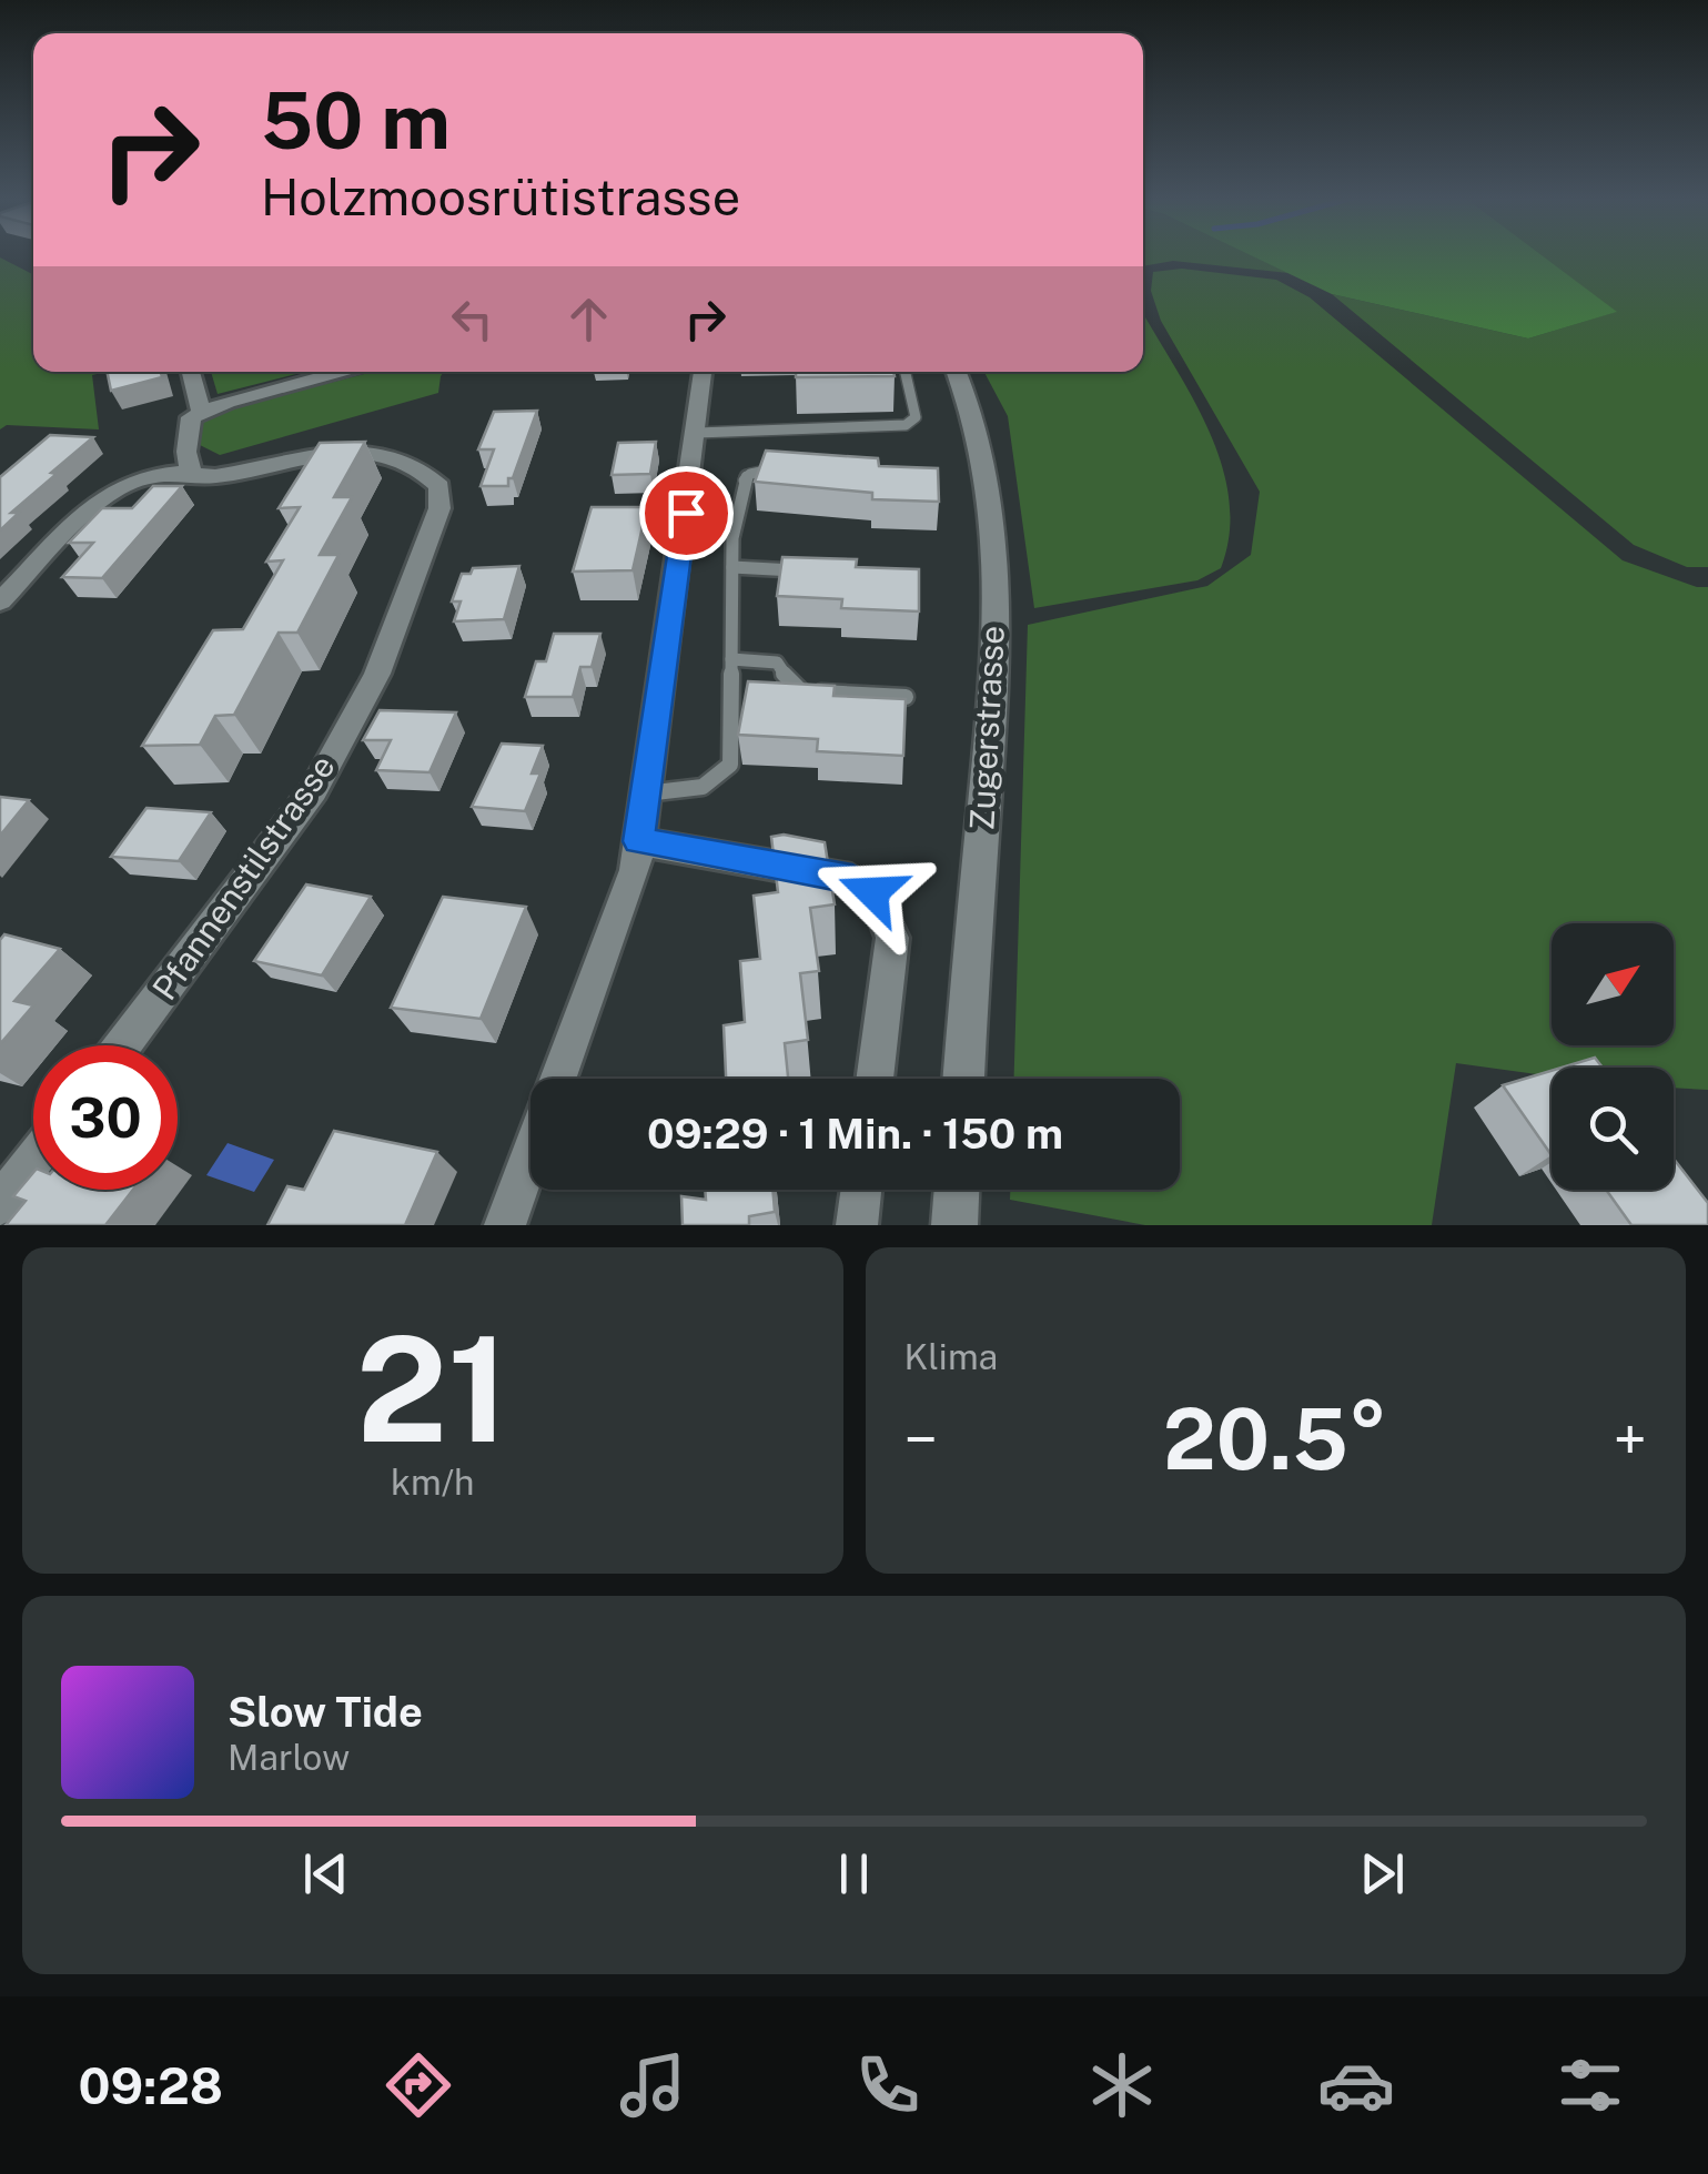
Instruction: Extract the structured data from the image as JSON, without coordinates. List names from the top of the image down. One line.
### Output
{"streets":{"main road":["Zugerstrasse"],"street":["Pfannenstilstrasse"]},"north":"top right","page":{"turn":["50 m","Holzmoosrütistrasse"],"limit":"30","trip":"09:29 · 1 Min. · 150 m","tile":[["21","km/h"],"Klima"],"heat":["−","20.5°","+"],"song":["Slow Tide","Marlow"],"tabs":"09:28"}}
